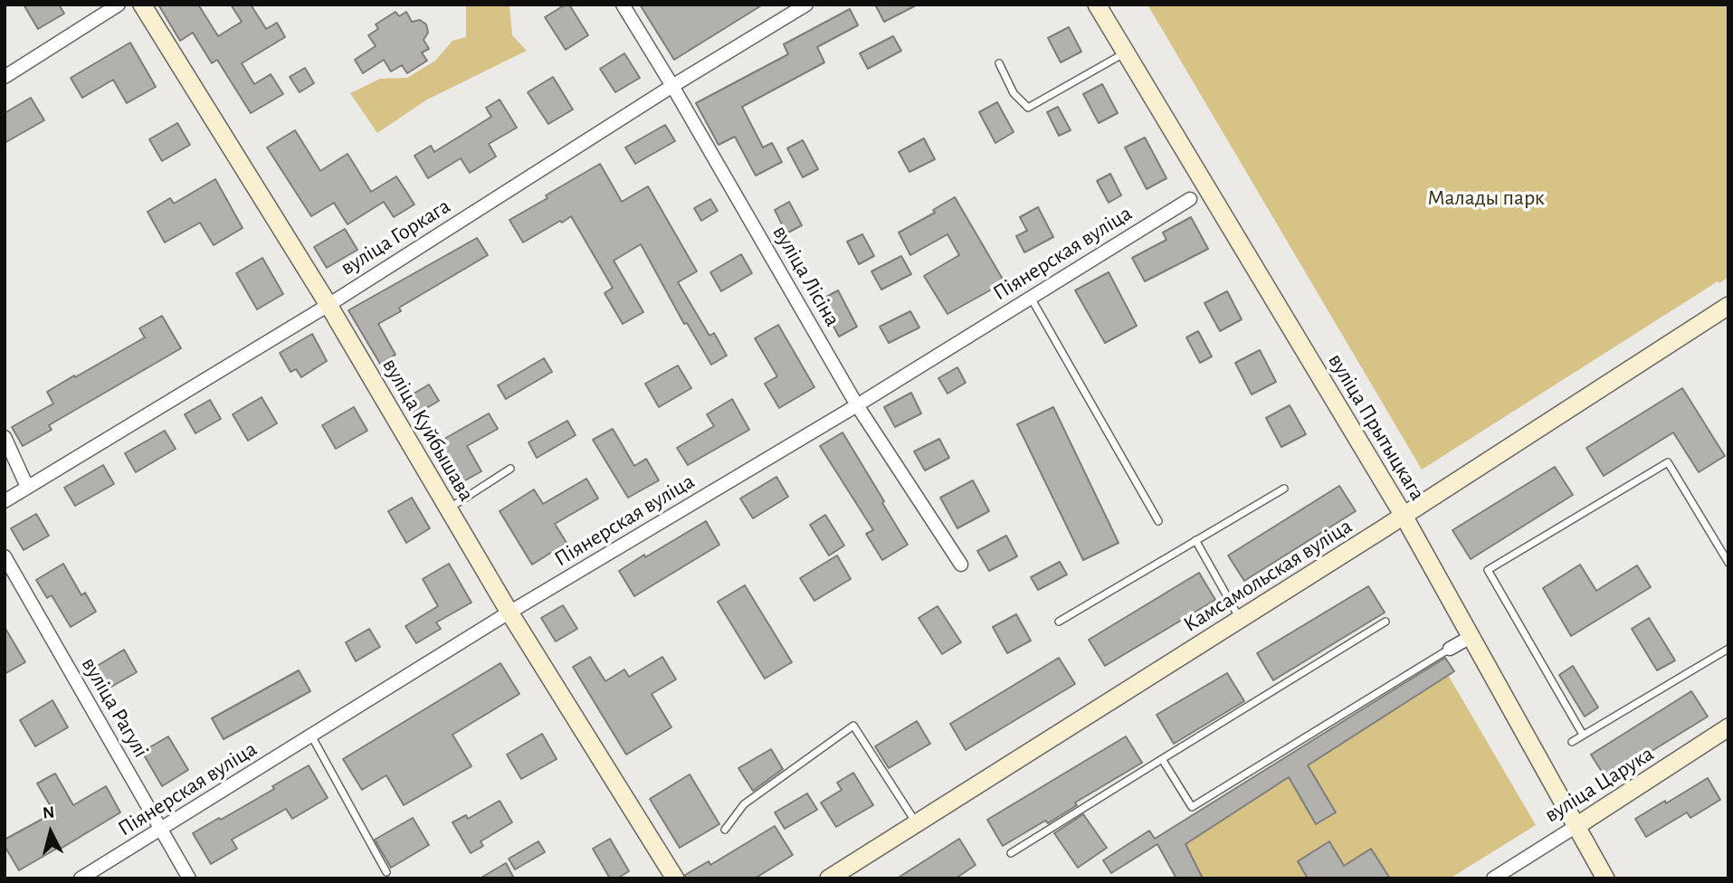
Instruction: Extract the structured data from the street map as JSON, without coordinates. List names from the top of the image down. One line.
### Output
{"streets":{"main road":["вуліца Прытыцкага","вуліца Куйбышава","Камсамольская вуліца","вуліца Царука"],"street":["вуліца Горкага","Піянерская вуліца","вуліца Лісіна","вуліца Рагулі"]},"crossings":[["вуліца Горкага","вуліца Лісіна"],["вуліца Горкага","вуліца Куйбышава"],["Піянерская вуліца","вуліца Лісіна"],["Піянерская вуліца","вуліца Куйбышава"],["Піянерская вуліца","вуліца Рагулі"],["вуліца Прытыцкага","Камсамольская вуліца"],["вуліца Прытыцкага","вуліца Царука"]],"parks":["Малады парк"],"north":"top"}
